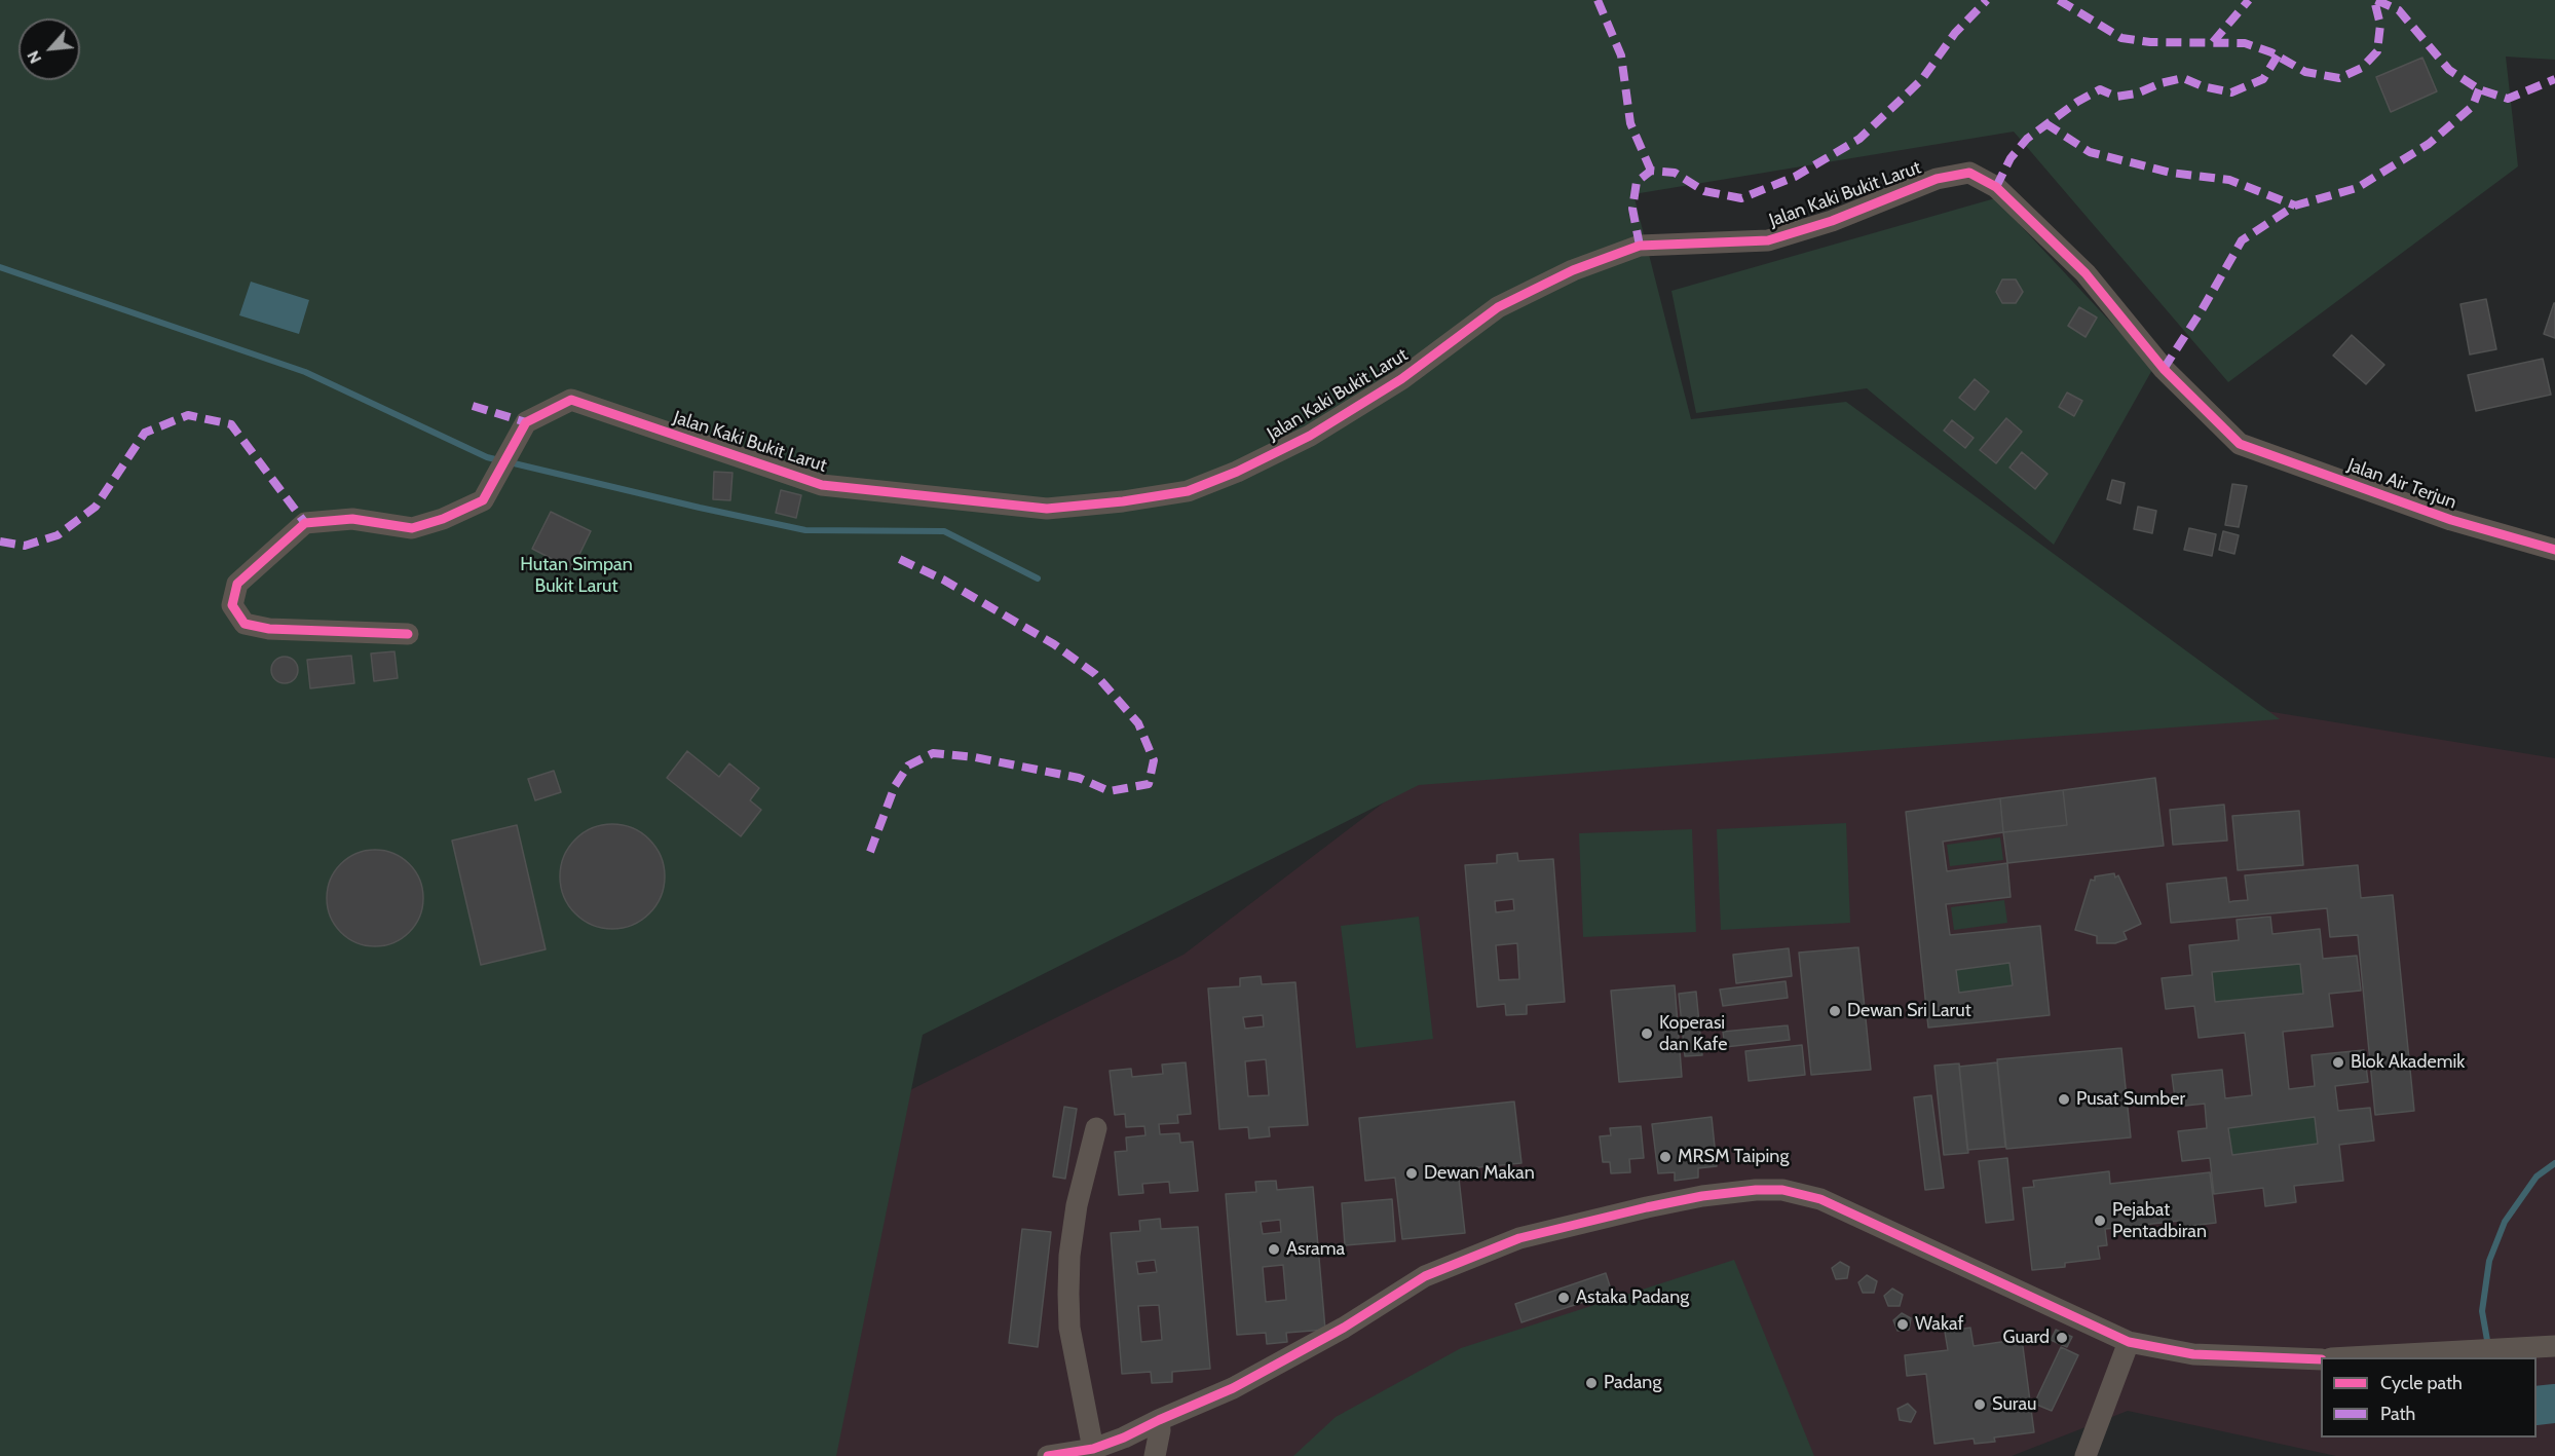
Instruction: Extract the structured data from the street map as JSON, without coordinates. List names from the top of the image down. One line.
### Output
{"streets":{"street":["Jalan Kaki Bukit Larut","Jalan Air Terjun"]},"crossings":[["Jalan Kaki Bukit Larut","Jalan Air Terjun"]],"parks":["Hutan Simpan Bukit Larut"],"places":["Dewan Sri Larut","Koperasi dan Kafe","Blok Akademik","Pusat Sumber","MRSM Taiping","Dewan Makan","Pejabat Pentadbiran","Asrama","Astaka Padang","Wakaf","Guard","Padang","Surau"],"legend":["Cycle path","Path"],"north":"bottom left"}
